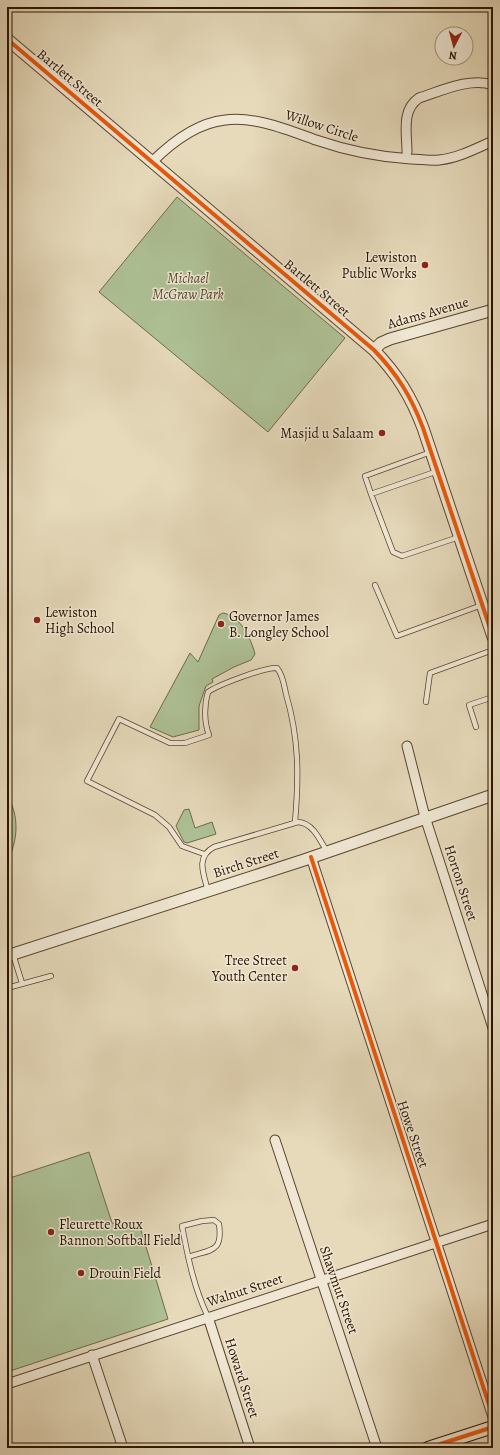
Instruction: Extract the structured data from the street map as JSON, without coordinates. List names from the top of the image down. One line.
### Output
{"streets":{"street":["Bartlett Street","Willow Circle","Adams Avenue","Birch Street","Horton Street","Howe Street","Walnut Street","Shawmut Street","Howard Street"]},"crossings":[["Bartlett Street","Willow Circle"],["Bartlett Street","Adams Avenue"],["Birch Street","Horton Street"],["Birch Street","Howe Street"],["Howe Street","Walnut Street"],["Walnut Street","Shawmut Street"],["Walnut Street","Howard Street"]],"parks":["Michael McGraw Park"],"places":["Lewiston Public Works","Masjid u Salaam","Lewiston High School","Governor James B. Longley School","Tree Street Youth Center","Fleurette Roux Bannon Softball Field","Drouin Field"],"north":"bottom"}
